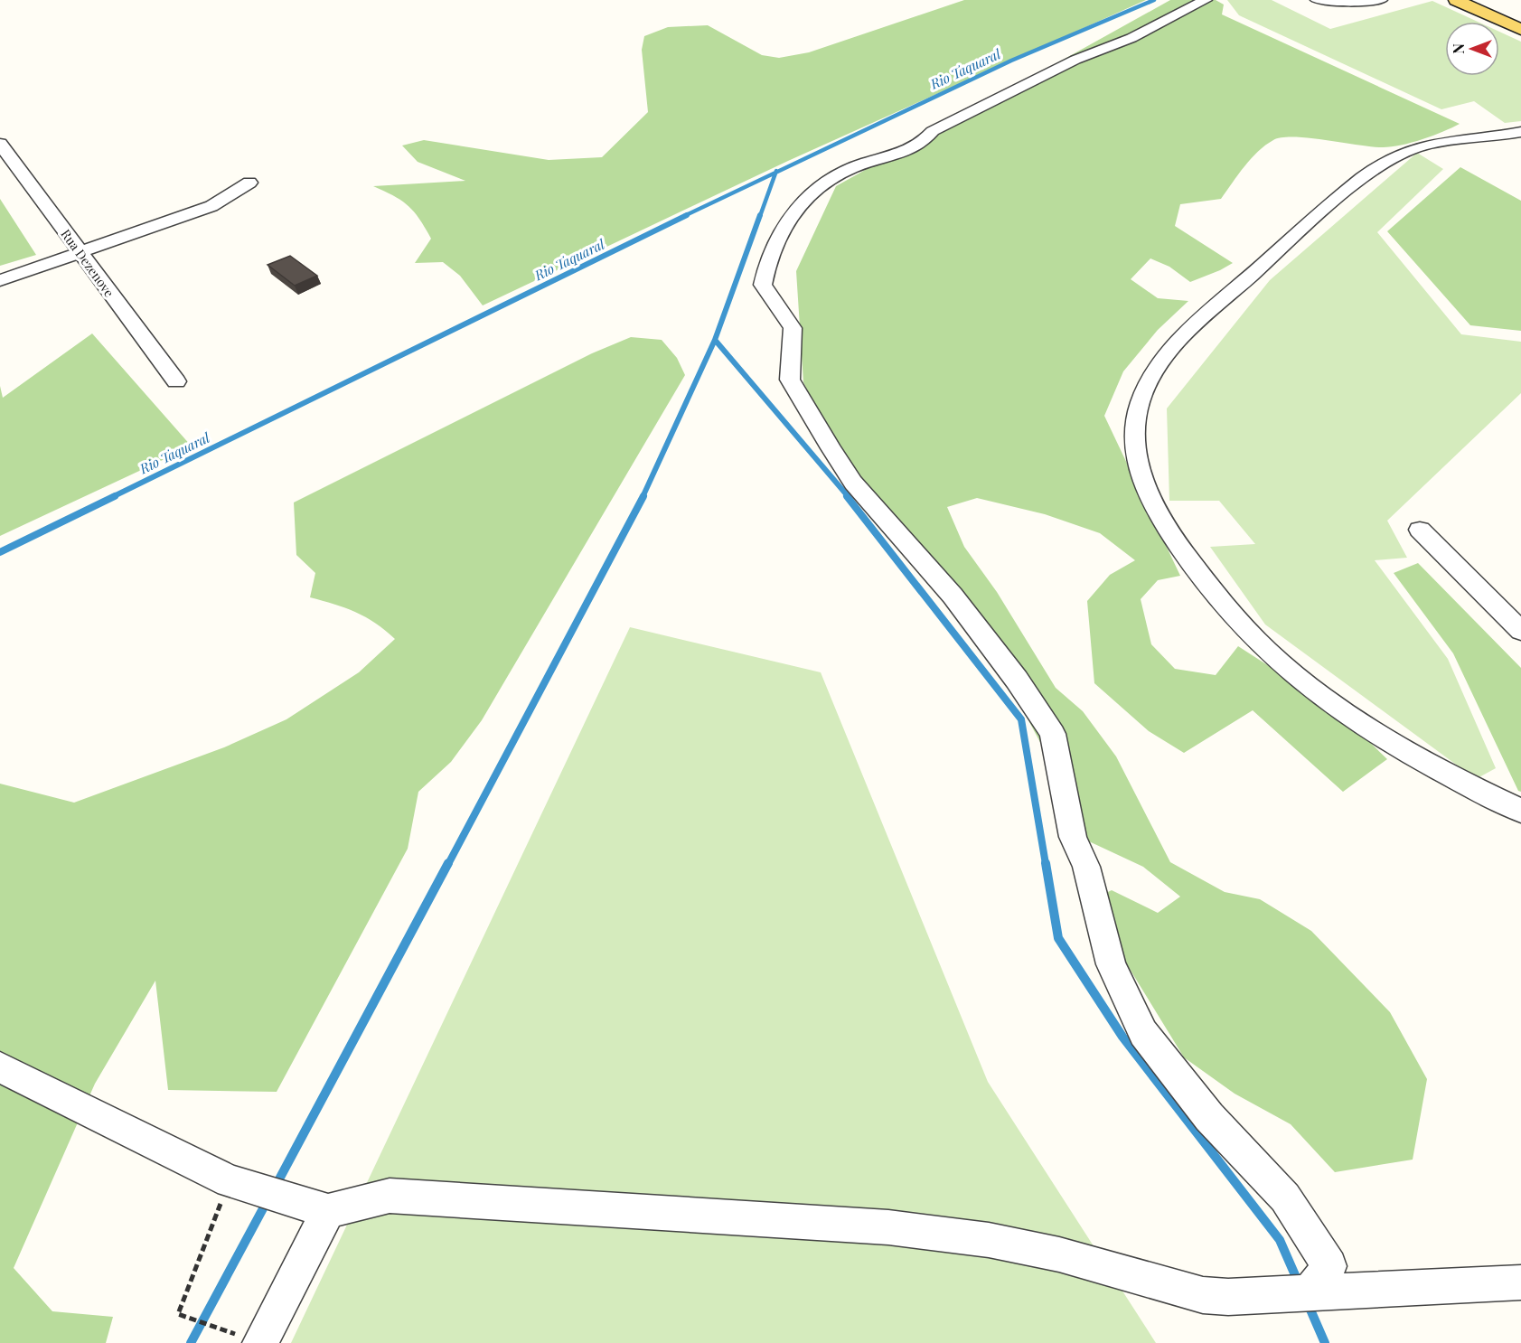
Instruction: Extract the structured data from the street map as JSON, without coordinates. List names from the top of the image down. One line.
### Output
{"streets":{"street":["Rua Dezenove"]},"water":["Rio Taquaral"],"north":"left"}
